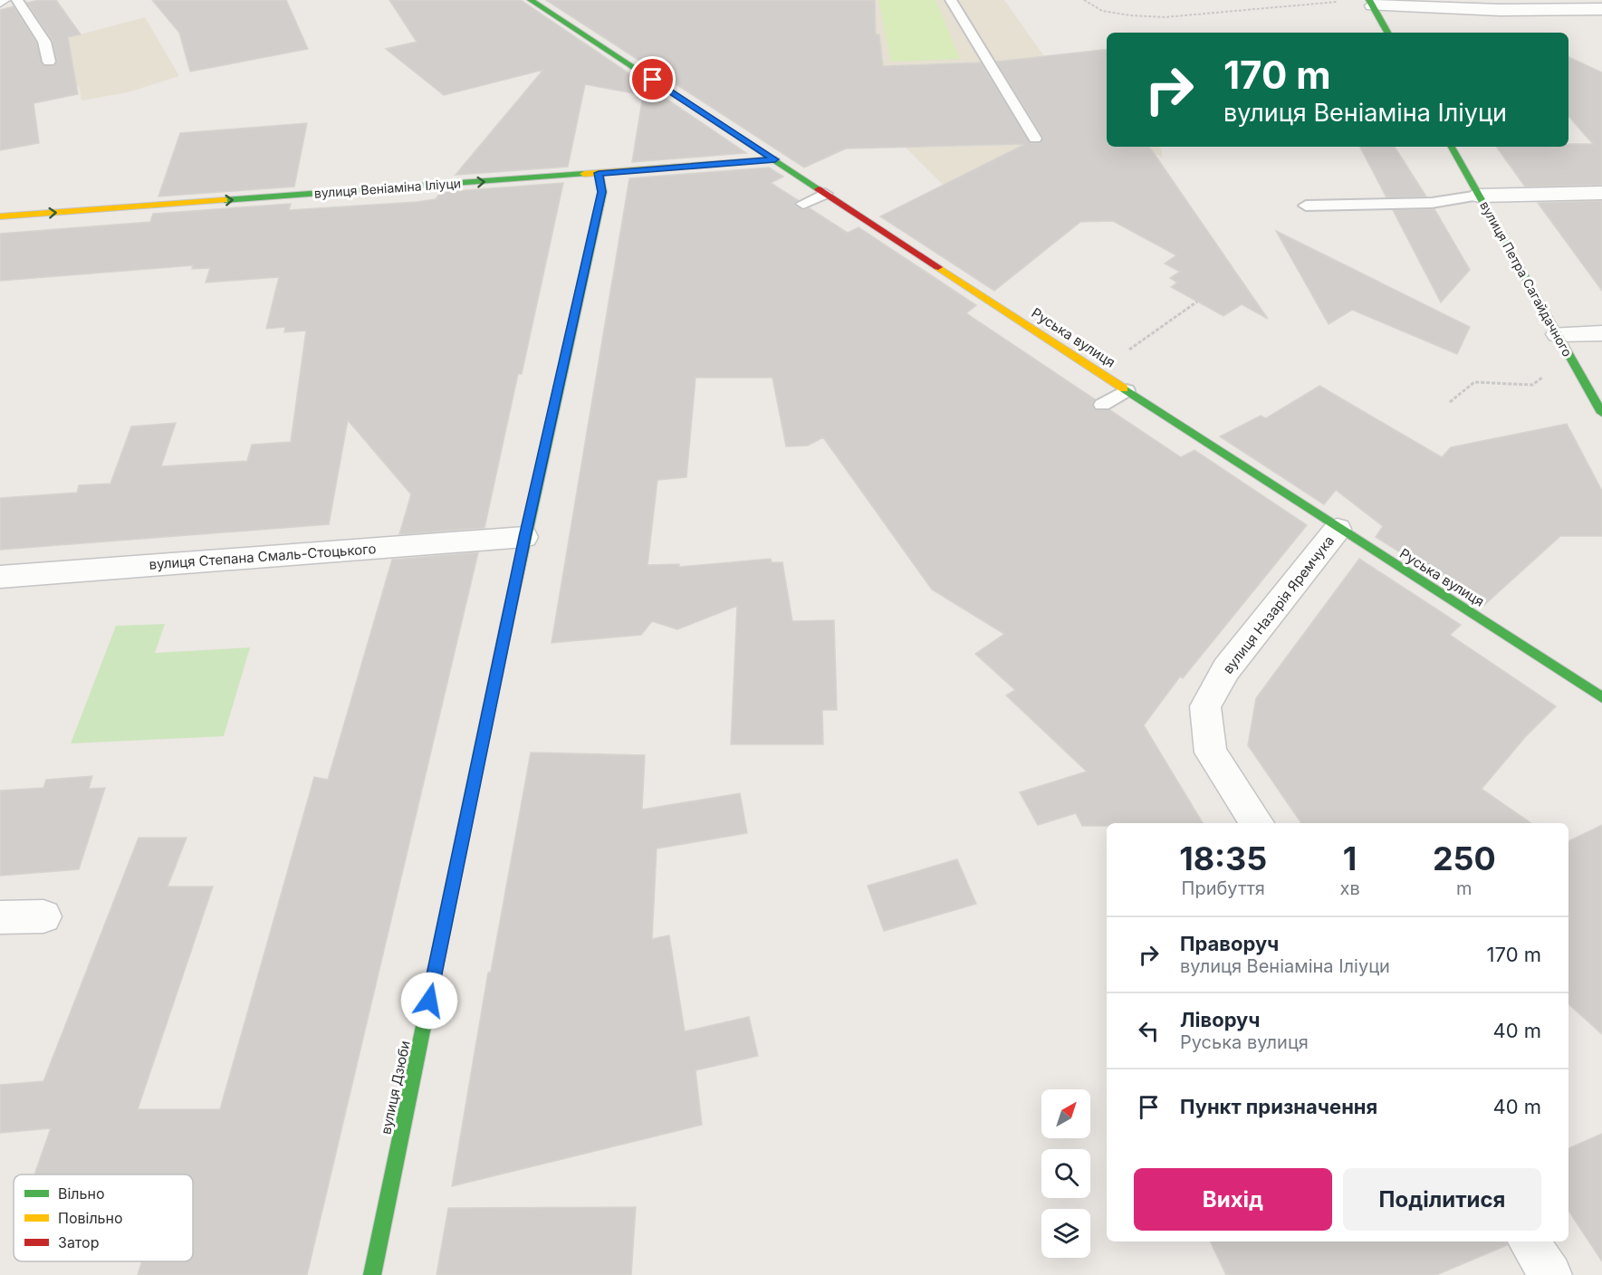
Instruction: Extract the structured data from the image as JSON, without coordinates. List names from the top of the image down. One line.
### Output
{"streets":{"street":["вулиця Веніаміна Іліуци","вулиця Петра Сагайдачного","Руська вулиця","вулиця Степана Смаль-Стоцького","вулиця Назарія Яремчука","вулиця Дзюби"]},"crossings":[["вулиця Веніаміна Іліуци","Руська вулиця"],["вулиця Веніаміна Іліуци","вулиця Дзюби"],["Руська вулиця","вулиця Назарія Яремчука"],["вулиця Степана Смаль-Стоцького","вулиця Дзюби"]],"one_way":["вулиця Веніаміна Іліуци"],"legend":["Вільно","Повільно","Затор"],"north":"top right","page":{"turn":["170 m","вулиця Веніаміна Іліуци"],"eta":["18:35","Прибуття","1","хв","250","m"],"list":[{"name":"Праворуч","note":"вулиця Веніаміна Іліуци","value":"170 m"},{"name":"Ліворуч","note":"Руська вулиця","value":"40 m"},{"name":"Пункт призначення","value":"40 m"}],"buttons":["Вихід","Поділитися"]}}
